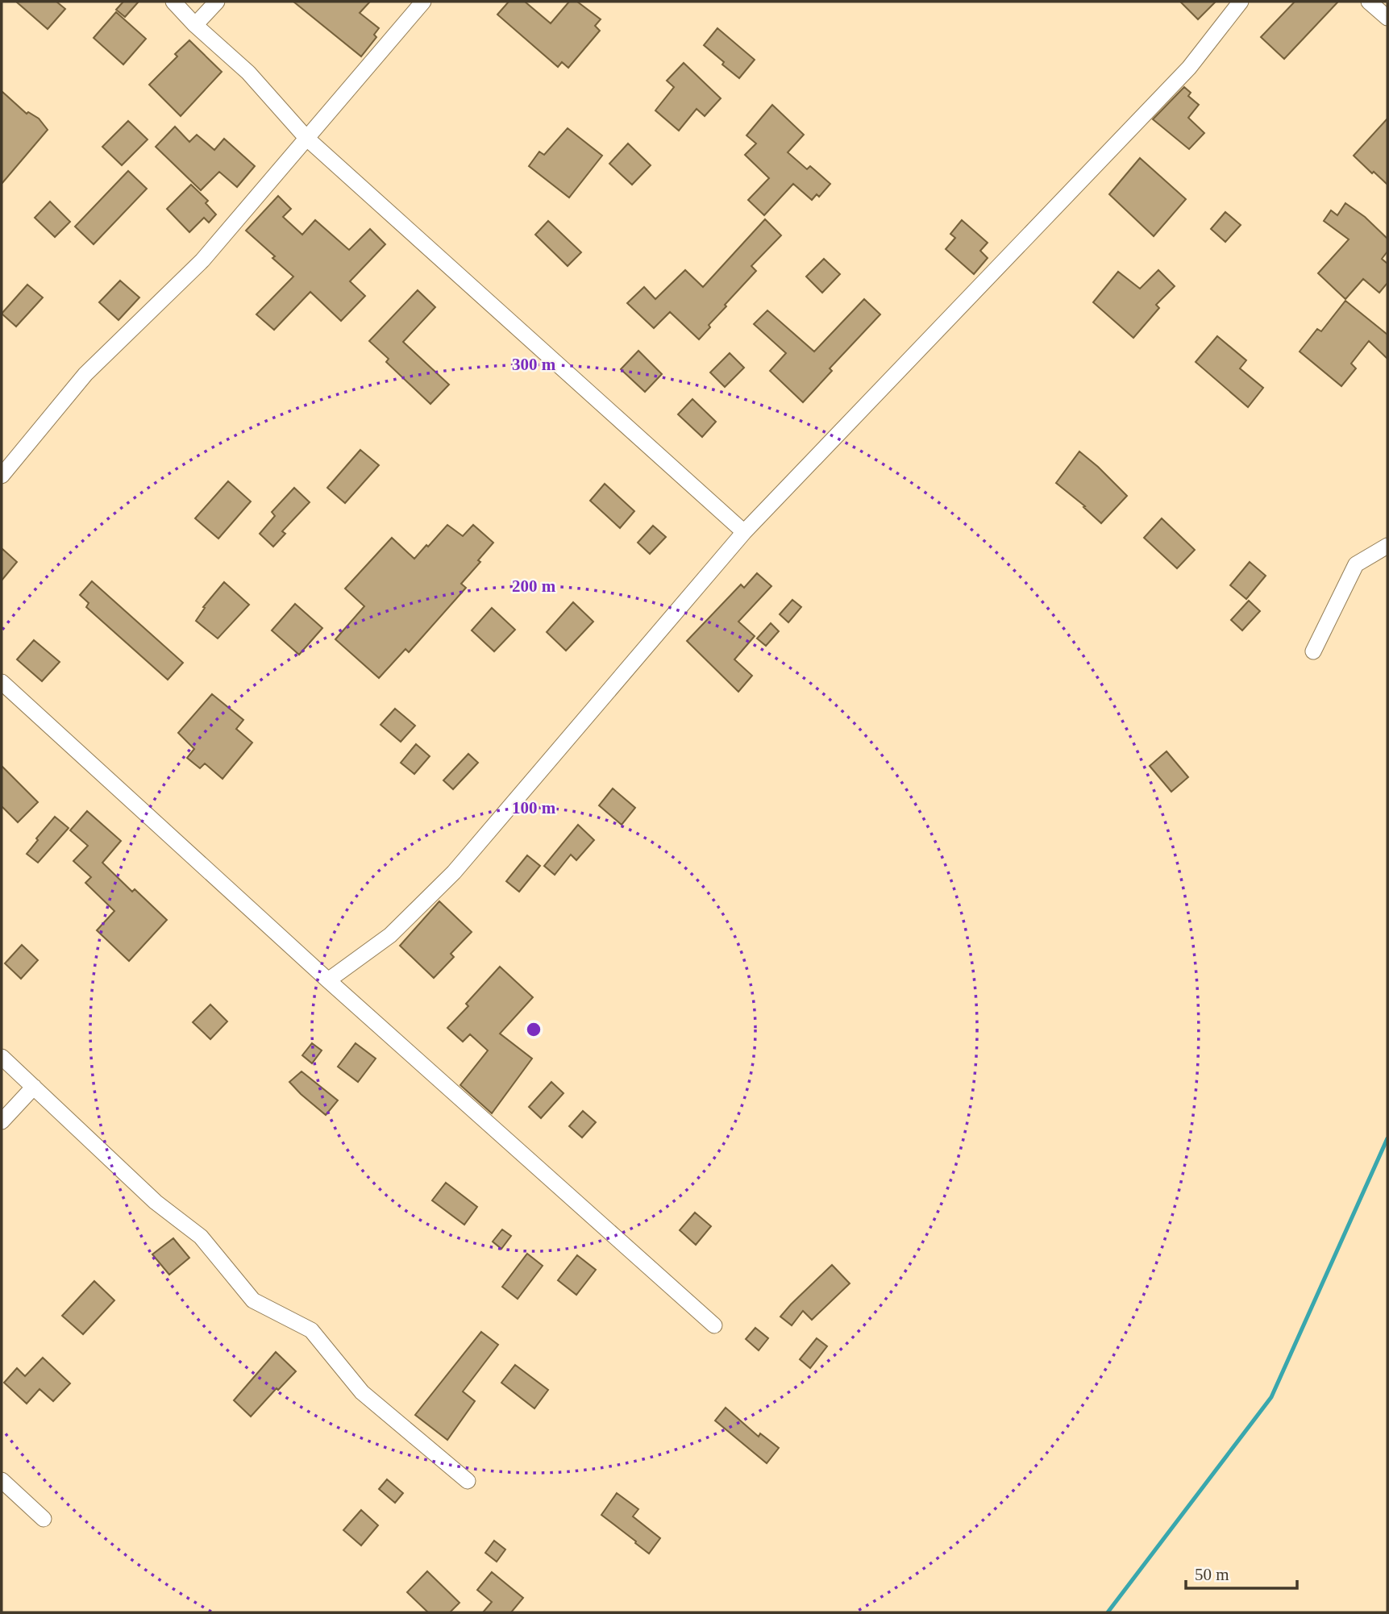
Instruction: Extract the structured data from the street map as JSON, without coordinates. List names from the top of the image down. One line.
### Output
{"scale_bar":"50 m","rings":["300 m","200 m","100 m"]}
